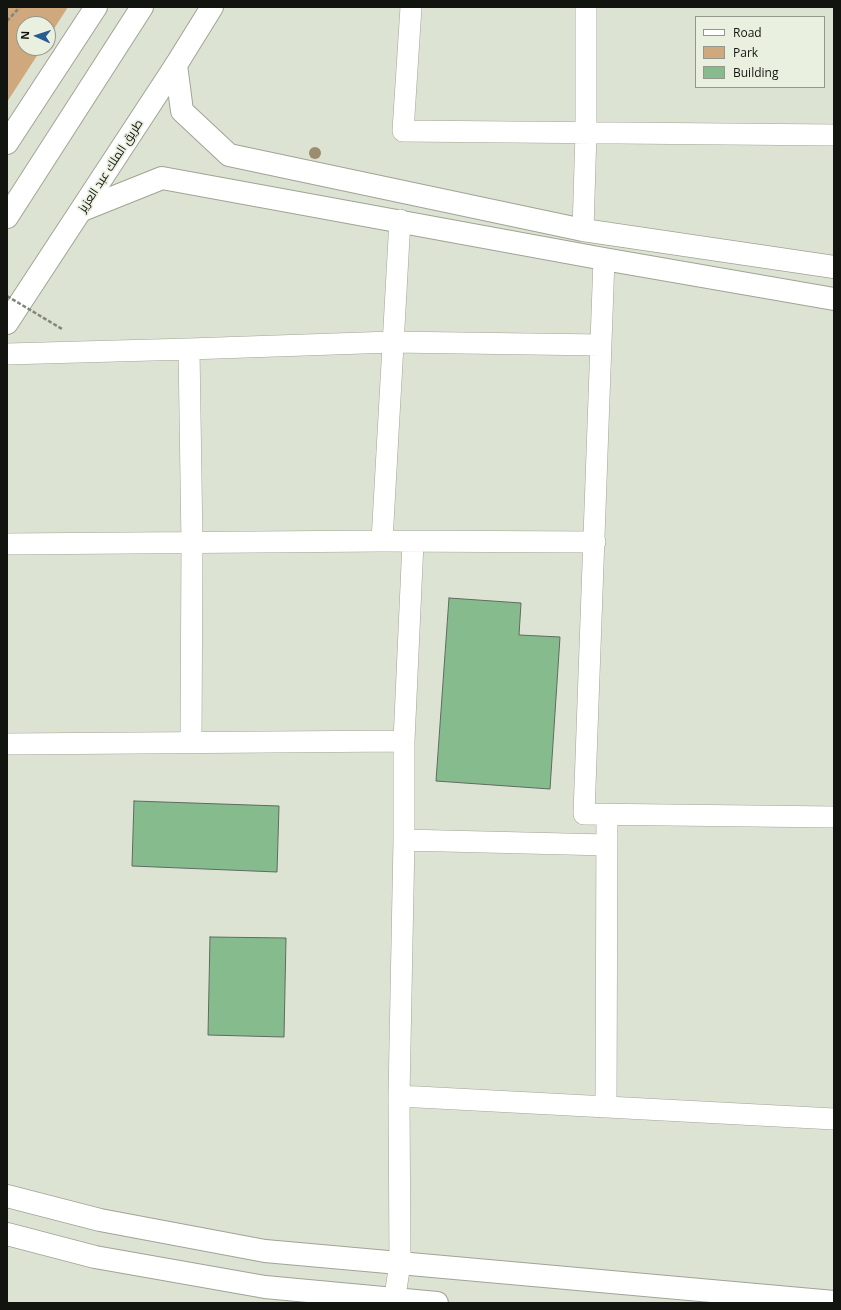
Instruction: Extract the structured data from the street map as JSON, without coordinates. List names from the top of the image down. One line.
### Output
{"streets":{"street":["طريق الملك عبد العزيز"]},"legend":["Road","Park","Building"],"north":"left"}
